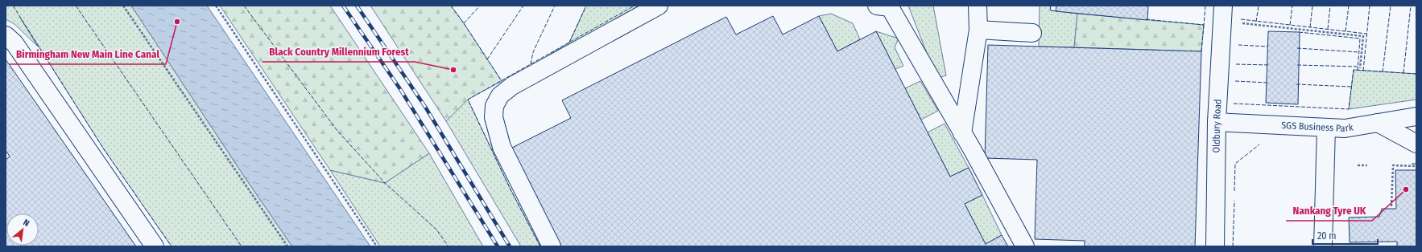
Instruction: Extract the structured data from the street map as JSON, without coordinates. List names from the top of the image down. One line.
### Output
{"streets":{"main road":["Oldbury Road","SGS Business Park"]},"crossings":[["Oldbury Road","SGS Business Park"]],"places":["Birmingham New Main Line Canal","Black Country Millennium Forest","Nankang Tyre UK"],"scale_bar":"20 m","north":"top right"}
